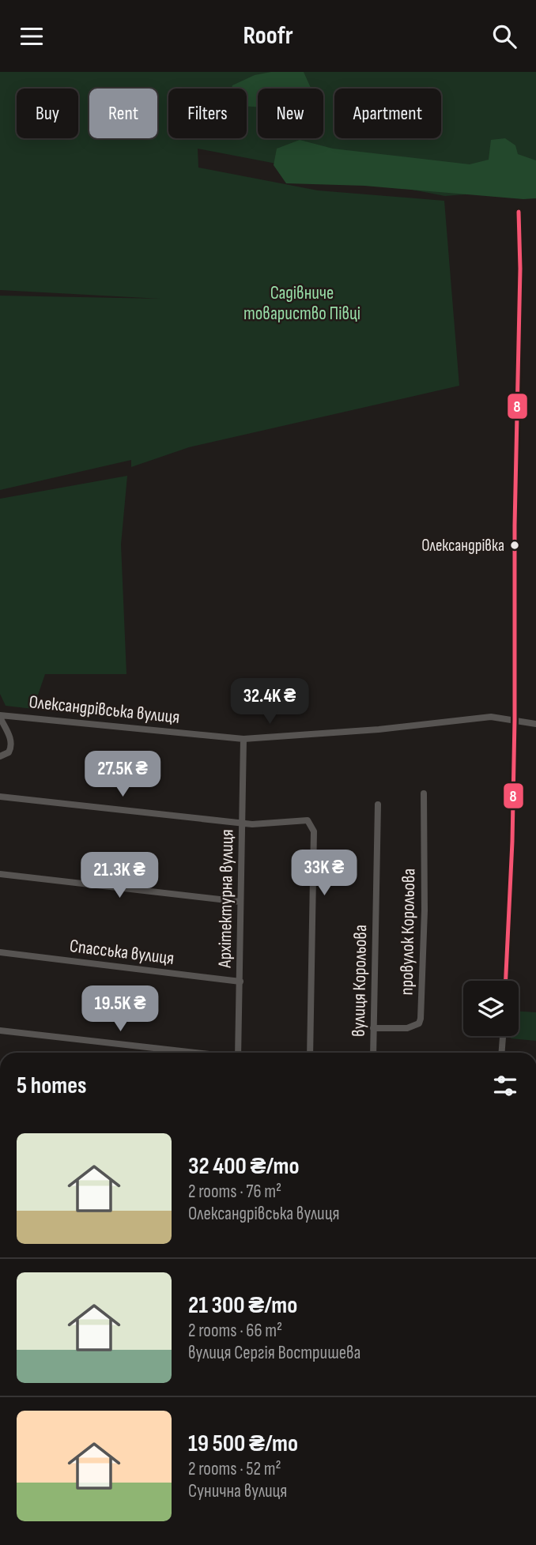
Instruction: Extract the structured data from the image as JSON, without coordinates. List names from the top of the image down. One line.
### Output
{"streets":{"street":["Олександрівська вулиця","Архітектурна вулиця","провулок Корольова","Спасська вулиця","вулиця Корольова"]},"crossings":[["Олександрівська вулиця","Архітектурна вулиця"],["Архітектурна вулиця","Спасська вулиця"],["провулок Корольова","вулиця Корольова"]],"parks":["Садівниче товариство Півці"],"places":["Олександрівка"],"lines":["transit line 8"],"page":{"header":"Roofr","chip":["Buy","Rent","Filters","New","Apartment"],"price":["32.4K ₴","27.5K ₴","33K ₴","21.3K ₴","19.5K ₴"],"heading":"5 homes","list":[{"name":"32 400 ₴/mo","note":"2 rooms · 76 m² · Олександрівська вулиця"},{"name":"21 300 ₴/mo","note":"2 rooms · 66 m² · вулиця Сергія Востришева"},{"name":"19 500 ₴/mo","note":"2 rooms · 52 m² · Сунична вулиця"}]}}
